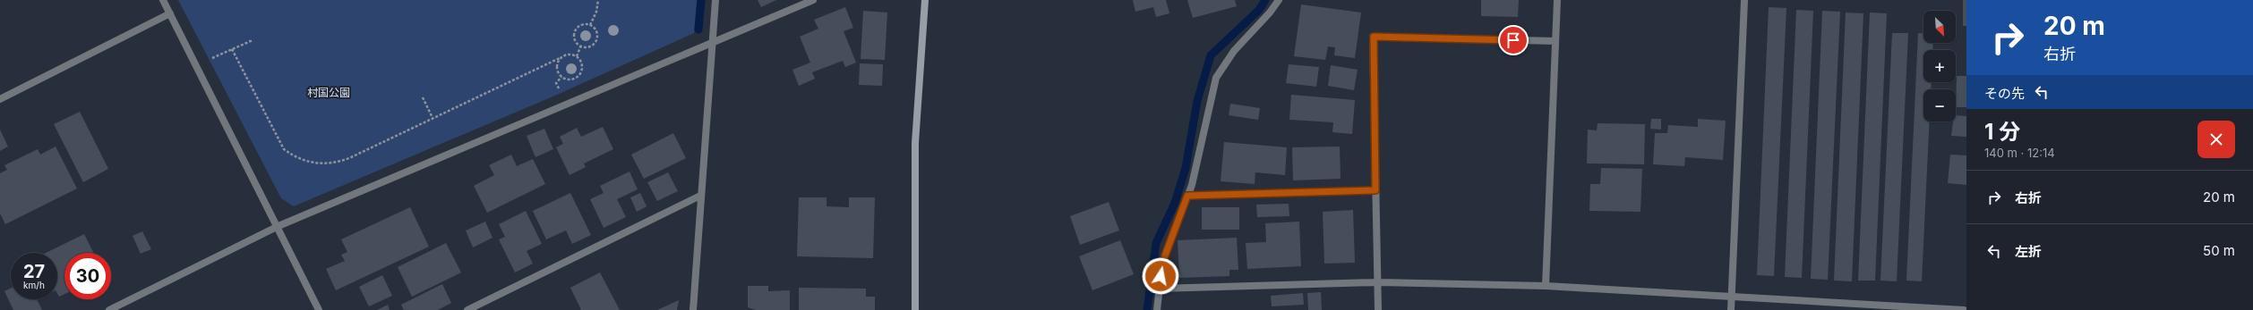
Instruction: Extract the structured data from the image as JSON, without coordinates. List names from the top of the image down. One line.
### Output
{"parks":["村国公園"],"north":"bottom right","page":{"turn":["20 m","右折"],"map_buttons":["+","−"],"then":"その先","heading":["1 分","140 m · 12:14"],"list":[{"name":"右折","value":"20 m"},{"name":"左折","value":"50 m"}],"speed":"27 km/h","limit":"30"}}
